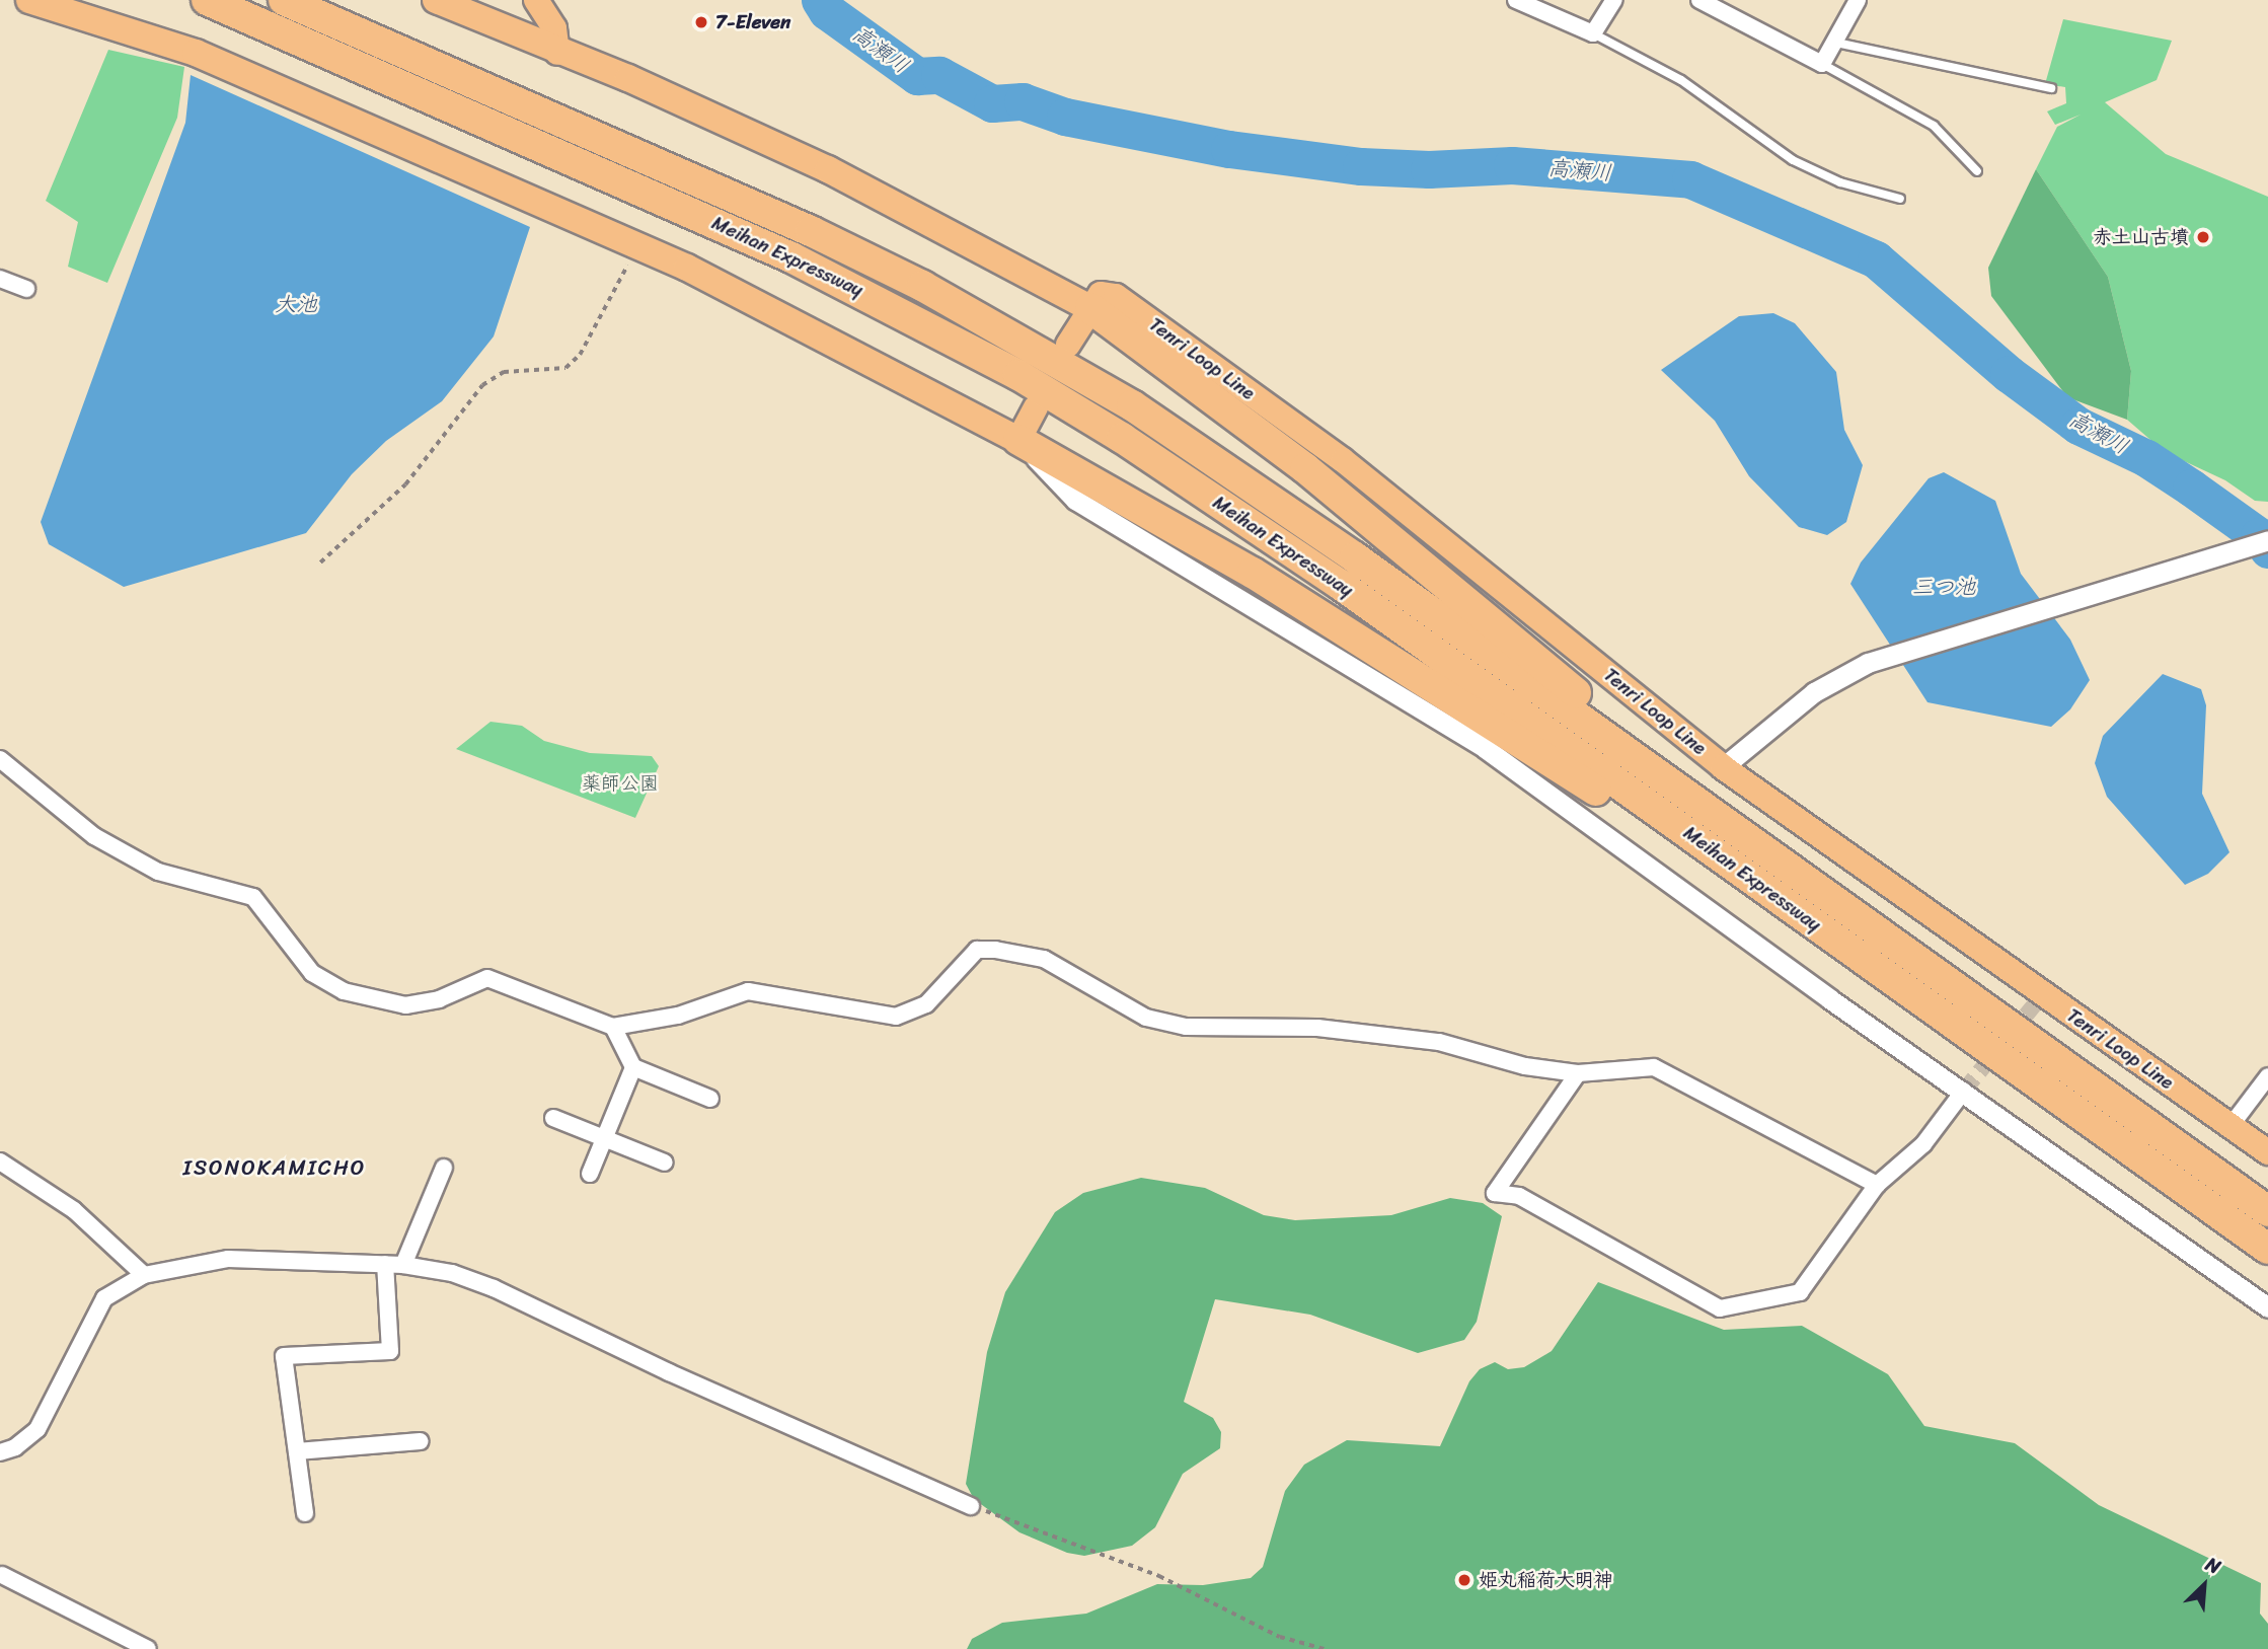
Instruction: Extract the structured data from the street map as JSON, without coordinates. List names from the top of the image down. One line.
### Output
{"streets":{"highway":["Meihan Expressway"],"main road":["Tenri Loop Line"]},"districts":["ISONOKAMICHO"],"water":["高瀬川","大池","三つ池"],"parks":["薬師公園"],"places":["7-Eleven","赤土山古墳","姫丸稲荷大明神"],"north":"top right"}
